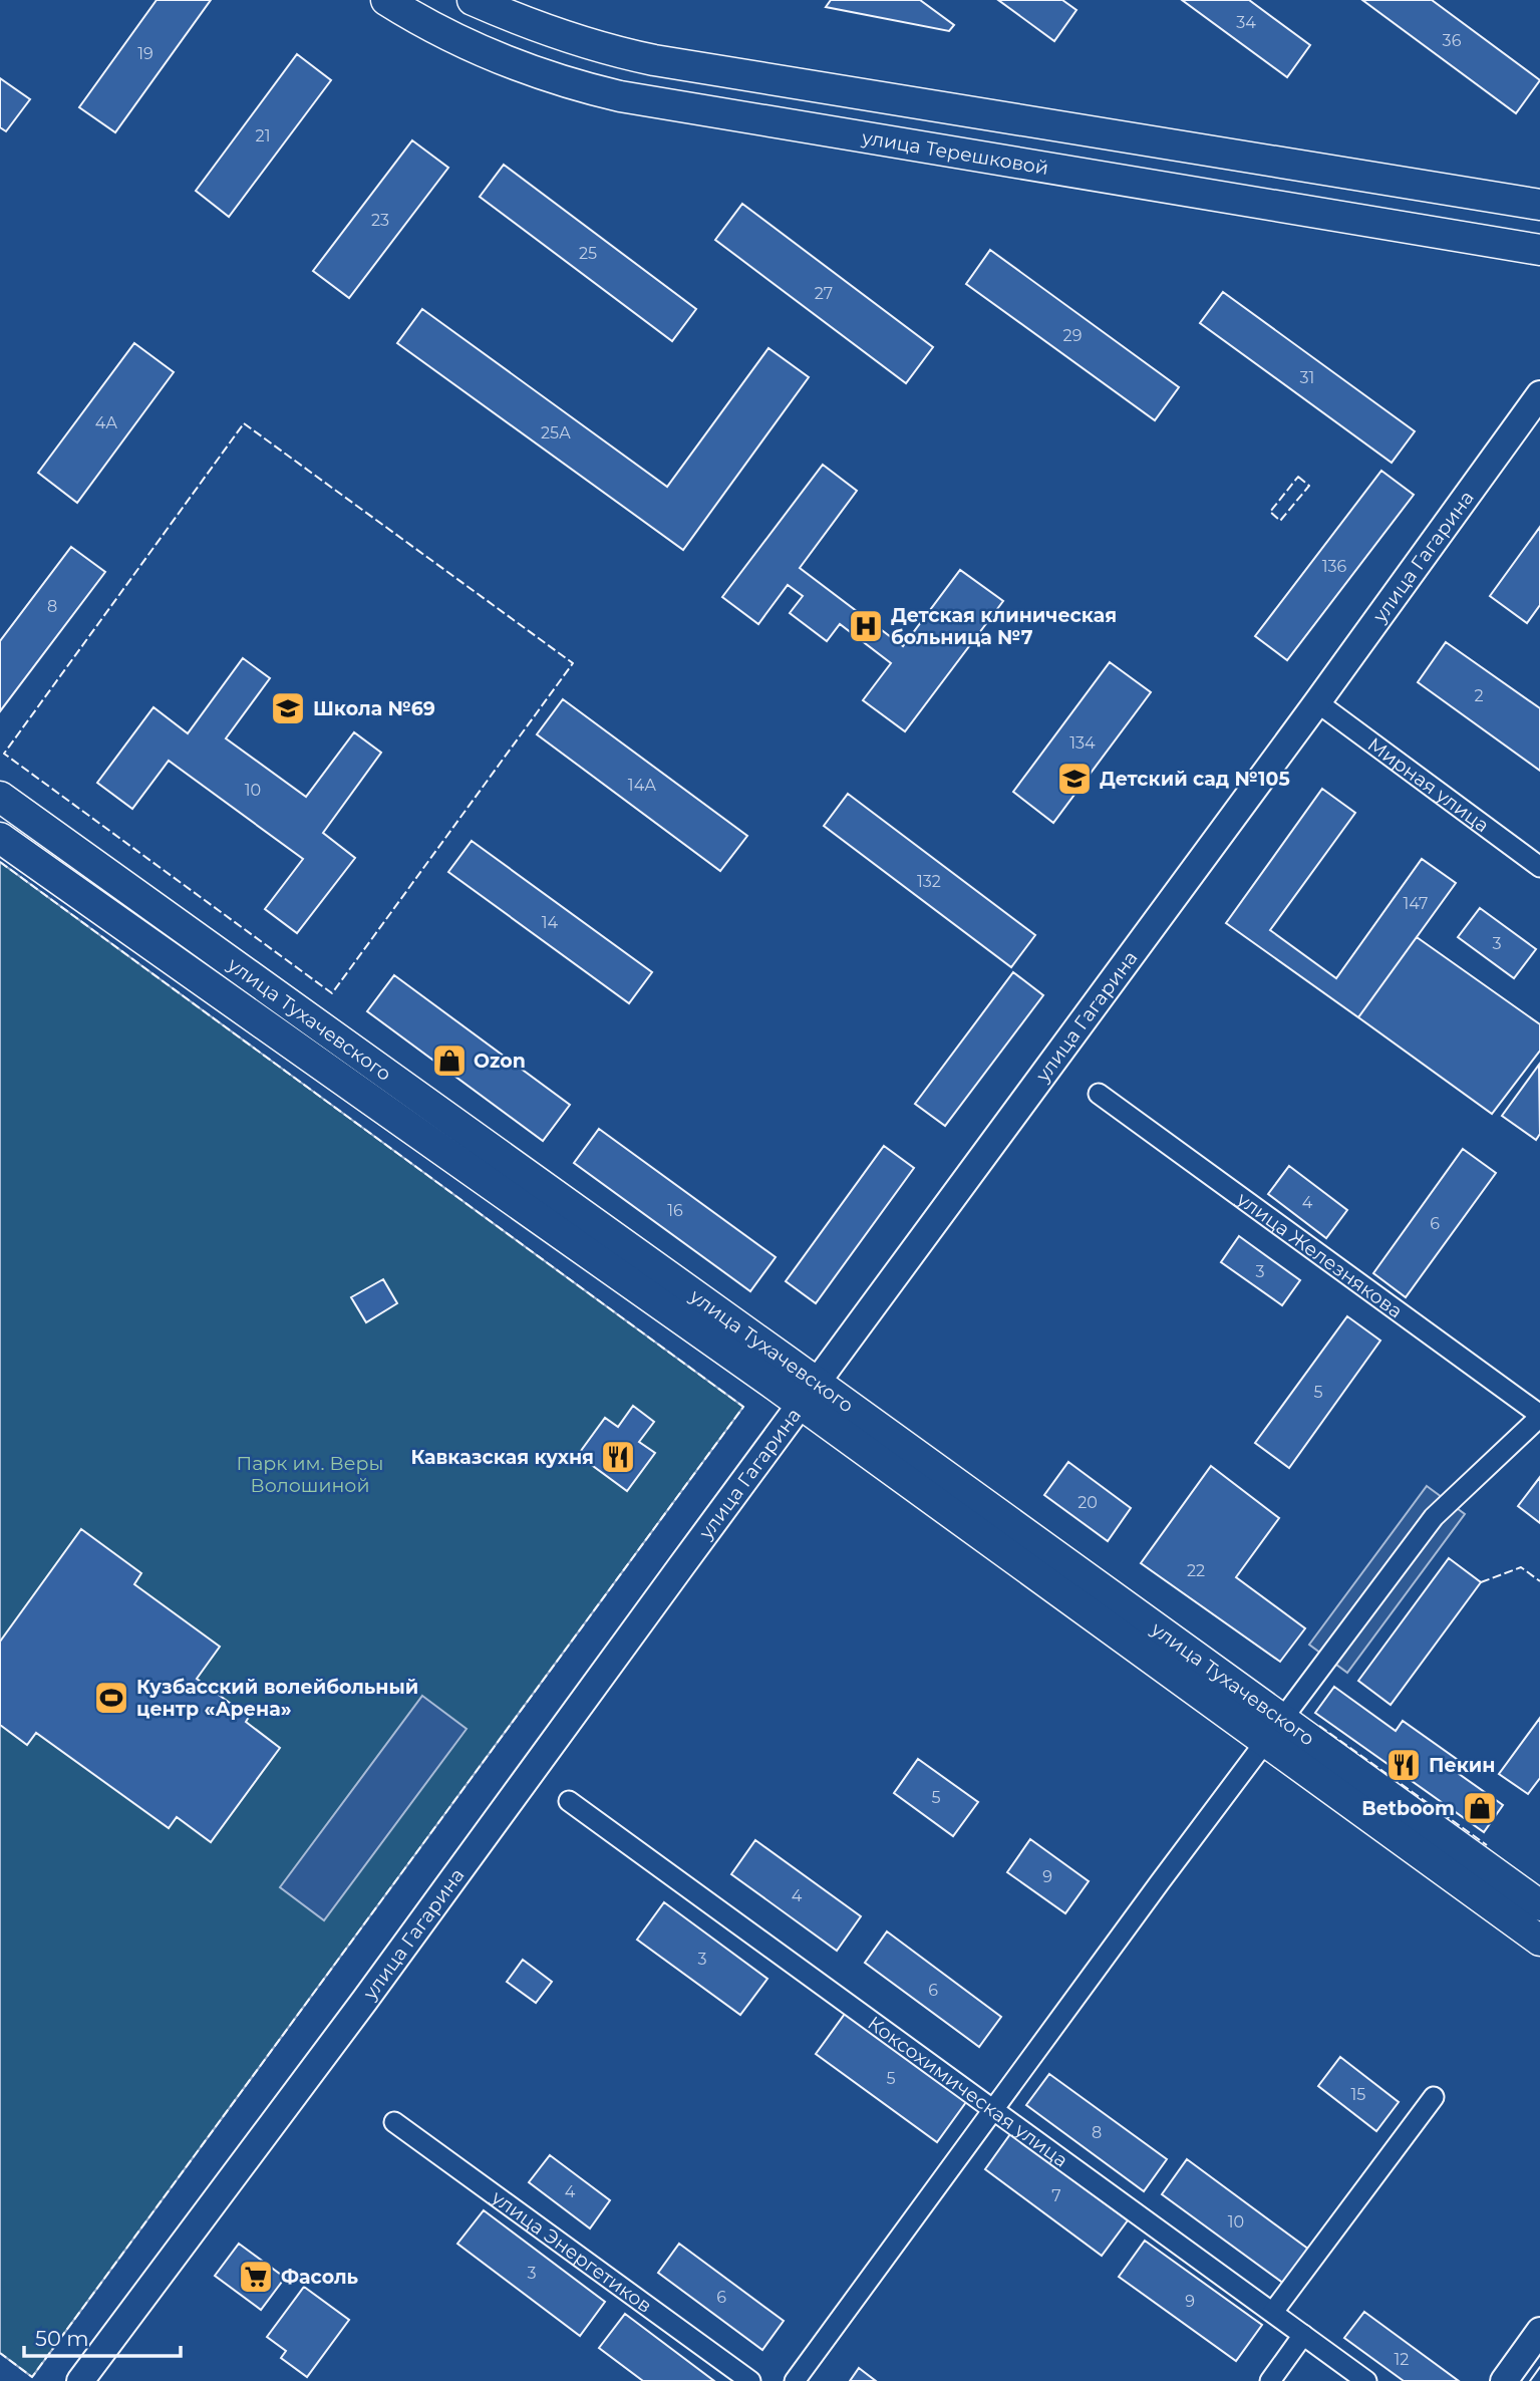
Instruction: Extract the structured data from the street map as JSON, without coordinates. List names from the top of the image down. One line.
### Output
{"streets":{"main road":["улица Терешковой","улица Тухачевского"],"street":["улица Гагарина","Мирная улица","улица Железнякова","Коксохимическая улица","улица Энергетиков"]},"crossings":[["улица Гагарина","Мирная улица"],["улица Гагарина","улица Тухачевского"]],"parks":["Парк им. Веры Волошиной"],"places":{"hospital":["Детская клиническая больница №7"],"school or university":["Школа №69","Детский сад №105"],"shop":["Ozon","Betboom"],"restaurant":["Кавказская кухня","Пекин"],"sports":["Кузбасский волейбольный центр «Арена»"],"supermarket":["Фасоль"]},"house_numbers":["34","36","19","21","23","25","27","29","31","4А","25А","136","8","2","134","14А","10","132","147","14","3","4","16","6","3","5","20","22","5","9","4","3","6","5","15","8","4","7","10","3","6","9","12"],"scale_bar":"50 m"}
